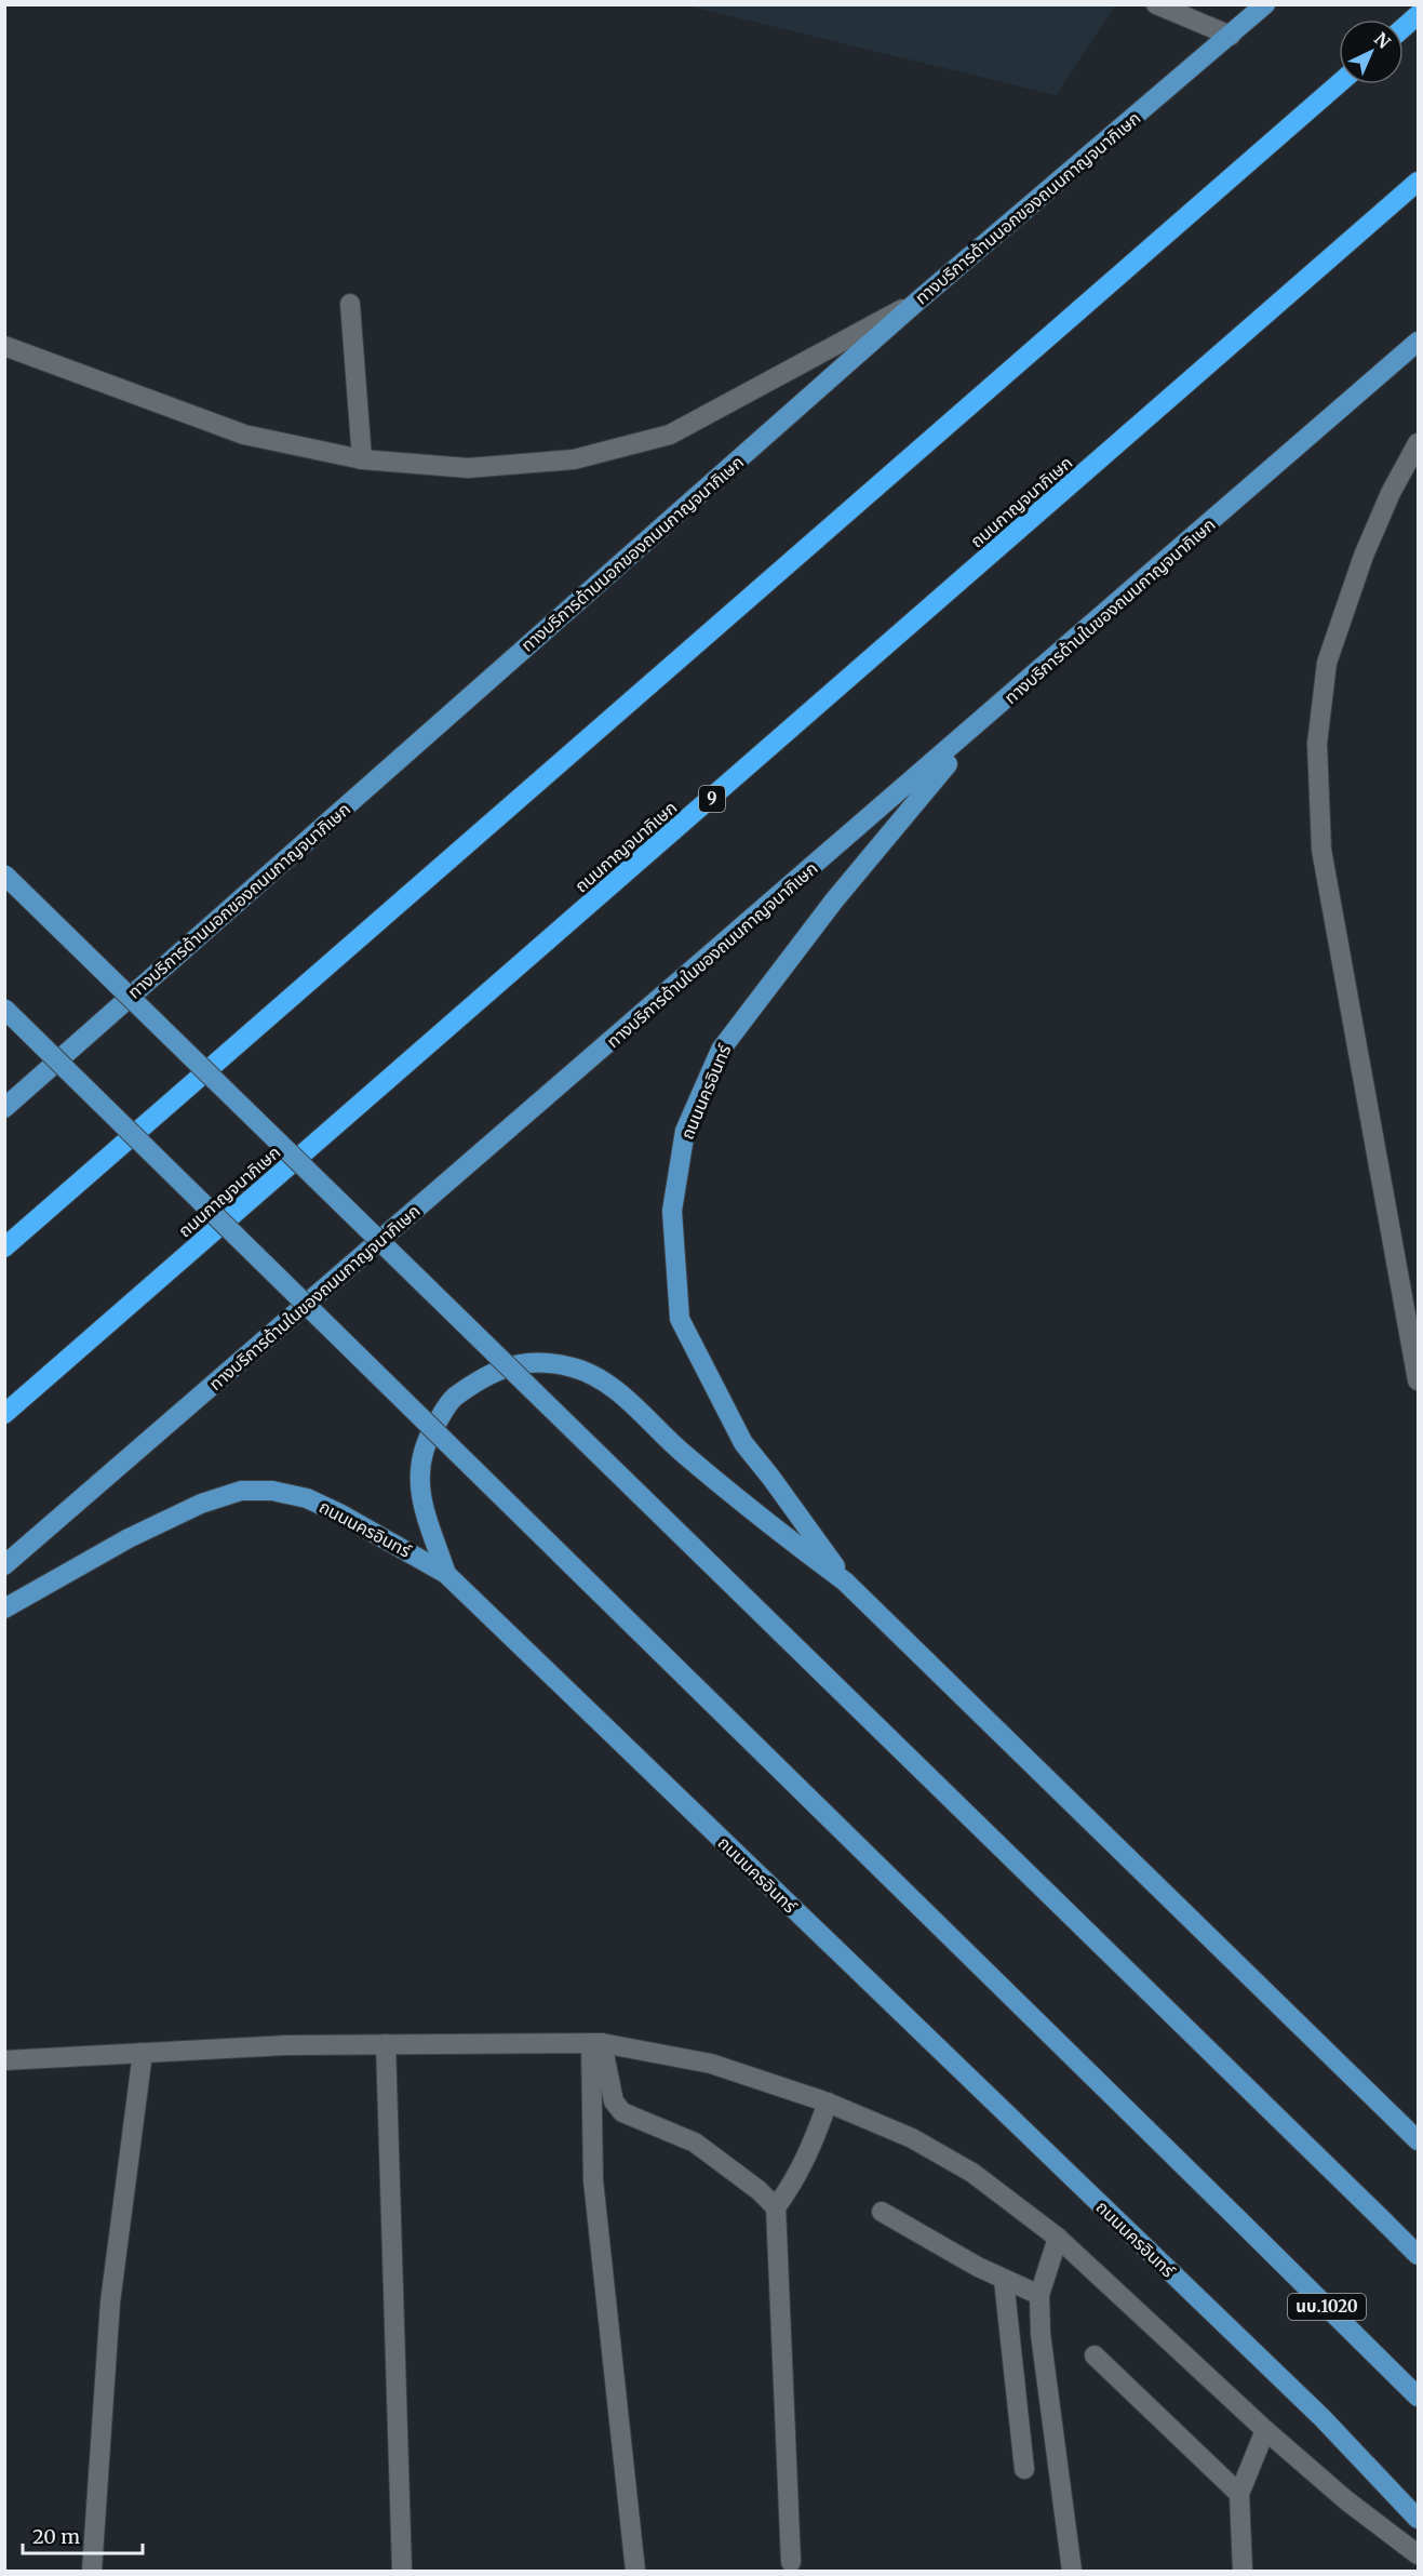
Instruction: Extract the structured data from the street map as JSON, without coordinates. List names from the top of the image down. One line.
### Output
{"streets":{"highway":["ถนนกาญจนาภิเษก","9"],"main road":["ทางบริการด้านนอกของถนนกาญจนาภิเษก","ทางบริการด้านในของถนนกาญจนาภิเษก","ถนนนครอินทร์","นบ.1020"]},"crossings":[["ทางบริการด้านในของถนนกาญจนาภิเษก","ถนนนครอินทร์"]],"scale_bar":"20 m","north":"top right"}
